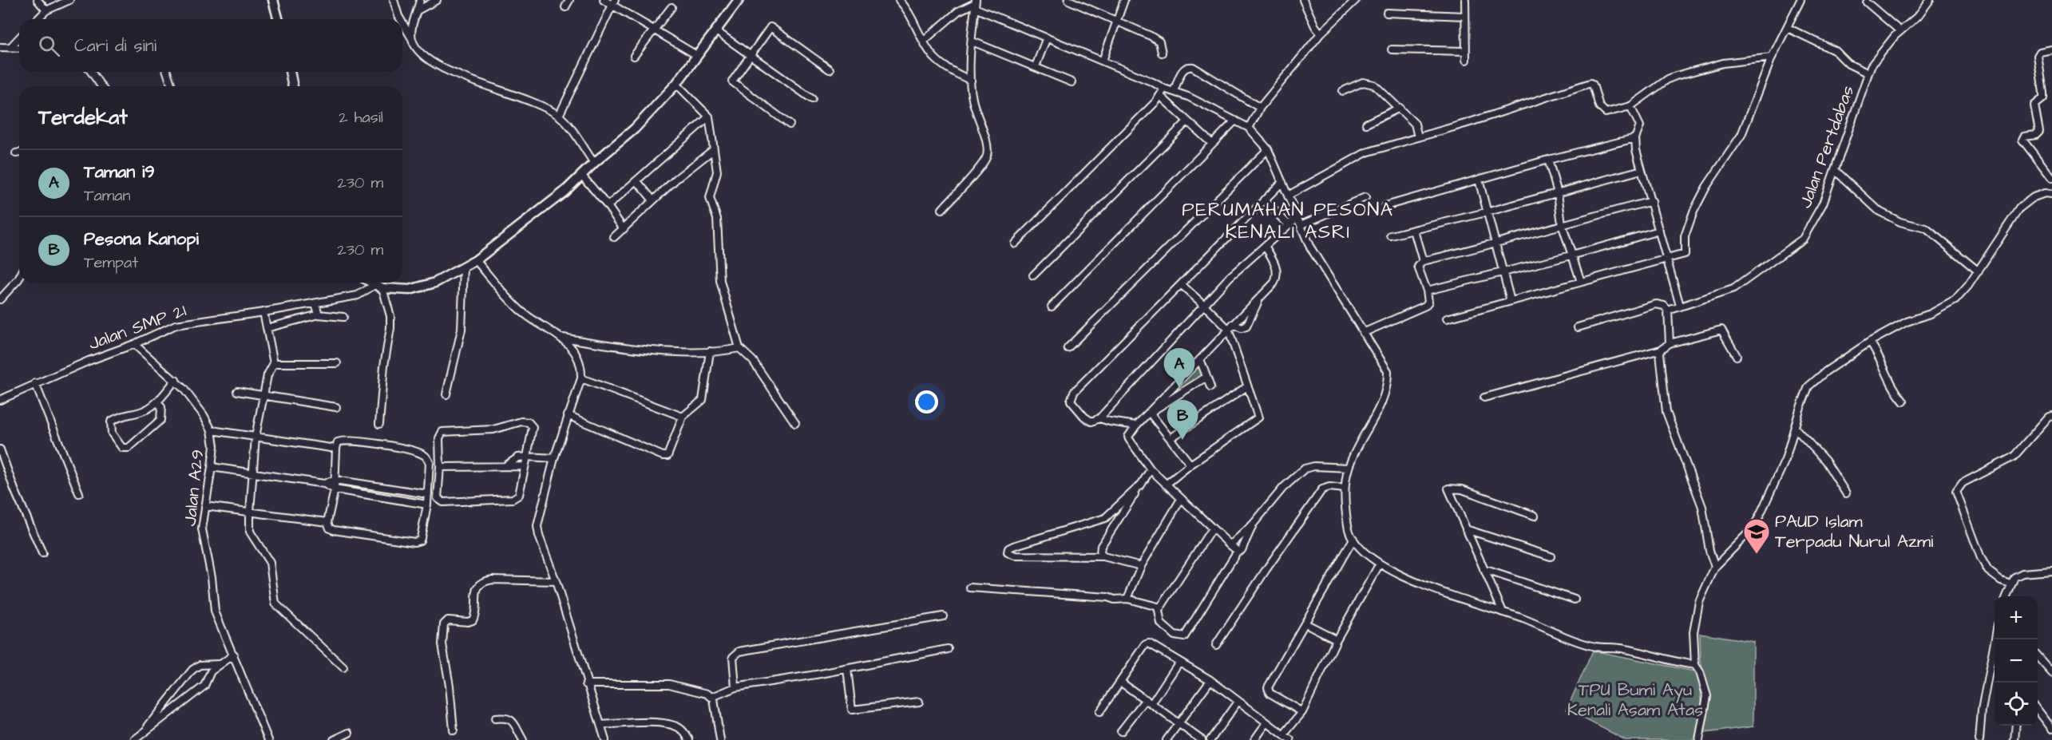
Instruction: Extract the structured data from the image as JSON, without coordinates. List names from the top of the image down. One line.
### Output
{"streets":{"street":["Jalan Pertdabas","Jalan SMP 21","Jalan A29"]},"crossings":[["Jalan SMP 21","Jalan A29"]],"districts":["PERUMAHAN PESONA KENALI ASRI"],"parks":["TPU Bumi Ayu Kenali Asam Atas"],"places":{"school or university":["PAUD Islam Terpadu Nurul Azmi"]},"page":{"search":"Cari di sini","heading":["Terdekat","2 hasil"],"list":[{"mark":"A","name":"Taman i9","note":"Taman","value":"230 m"},{"mark":"B","name":"Pesona Kanopi","note":"Tempat","value":"230 m"}],"pins":["A","B"],"map_buttons":["+","−"]}}
